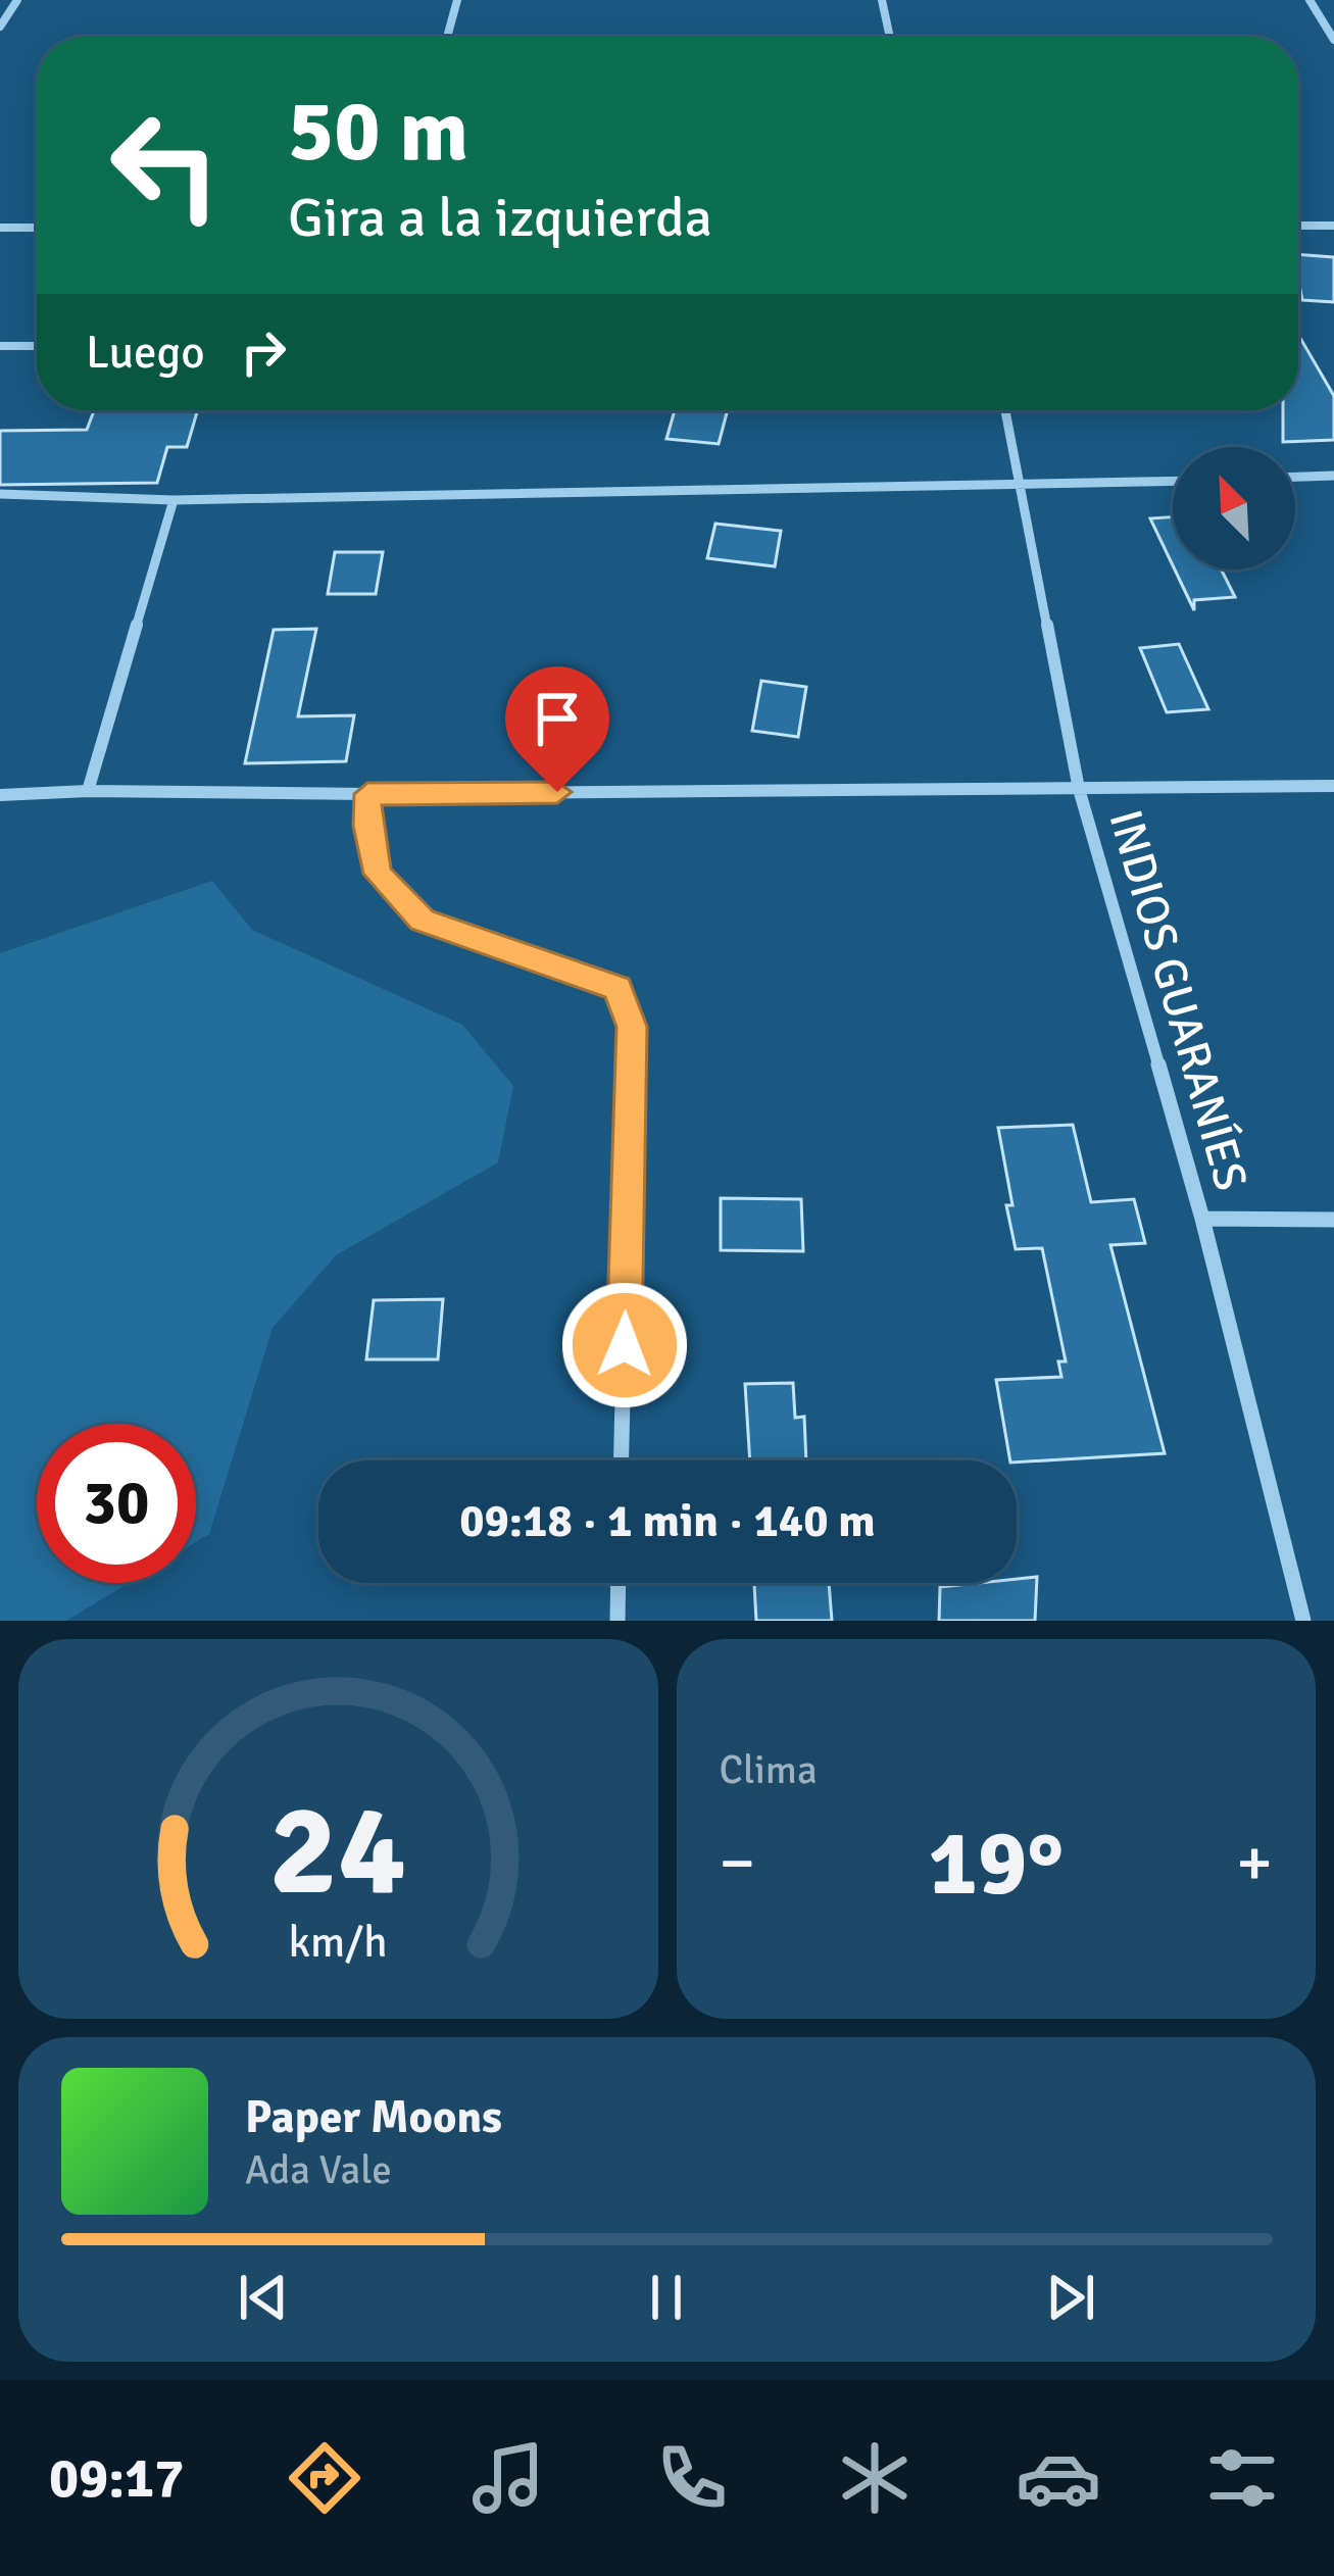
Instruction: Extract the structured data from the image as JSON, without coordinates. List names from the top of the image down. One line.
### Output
{"streets":{"street":["INDIOS GUARANÍES"]},"north":"top left","page":{"turn":["50 m","Gira a la izquierda"],"then":"Luego","limit":"30","trip":"09:18 · 1 min · 140 m","tile":"Clima","heat":["−","19°","+"],"song":["Paper Moons","Ada Vale"],"tabs":"09:17","gauge":["24","km/h"]}}
